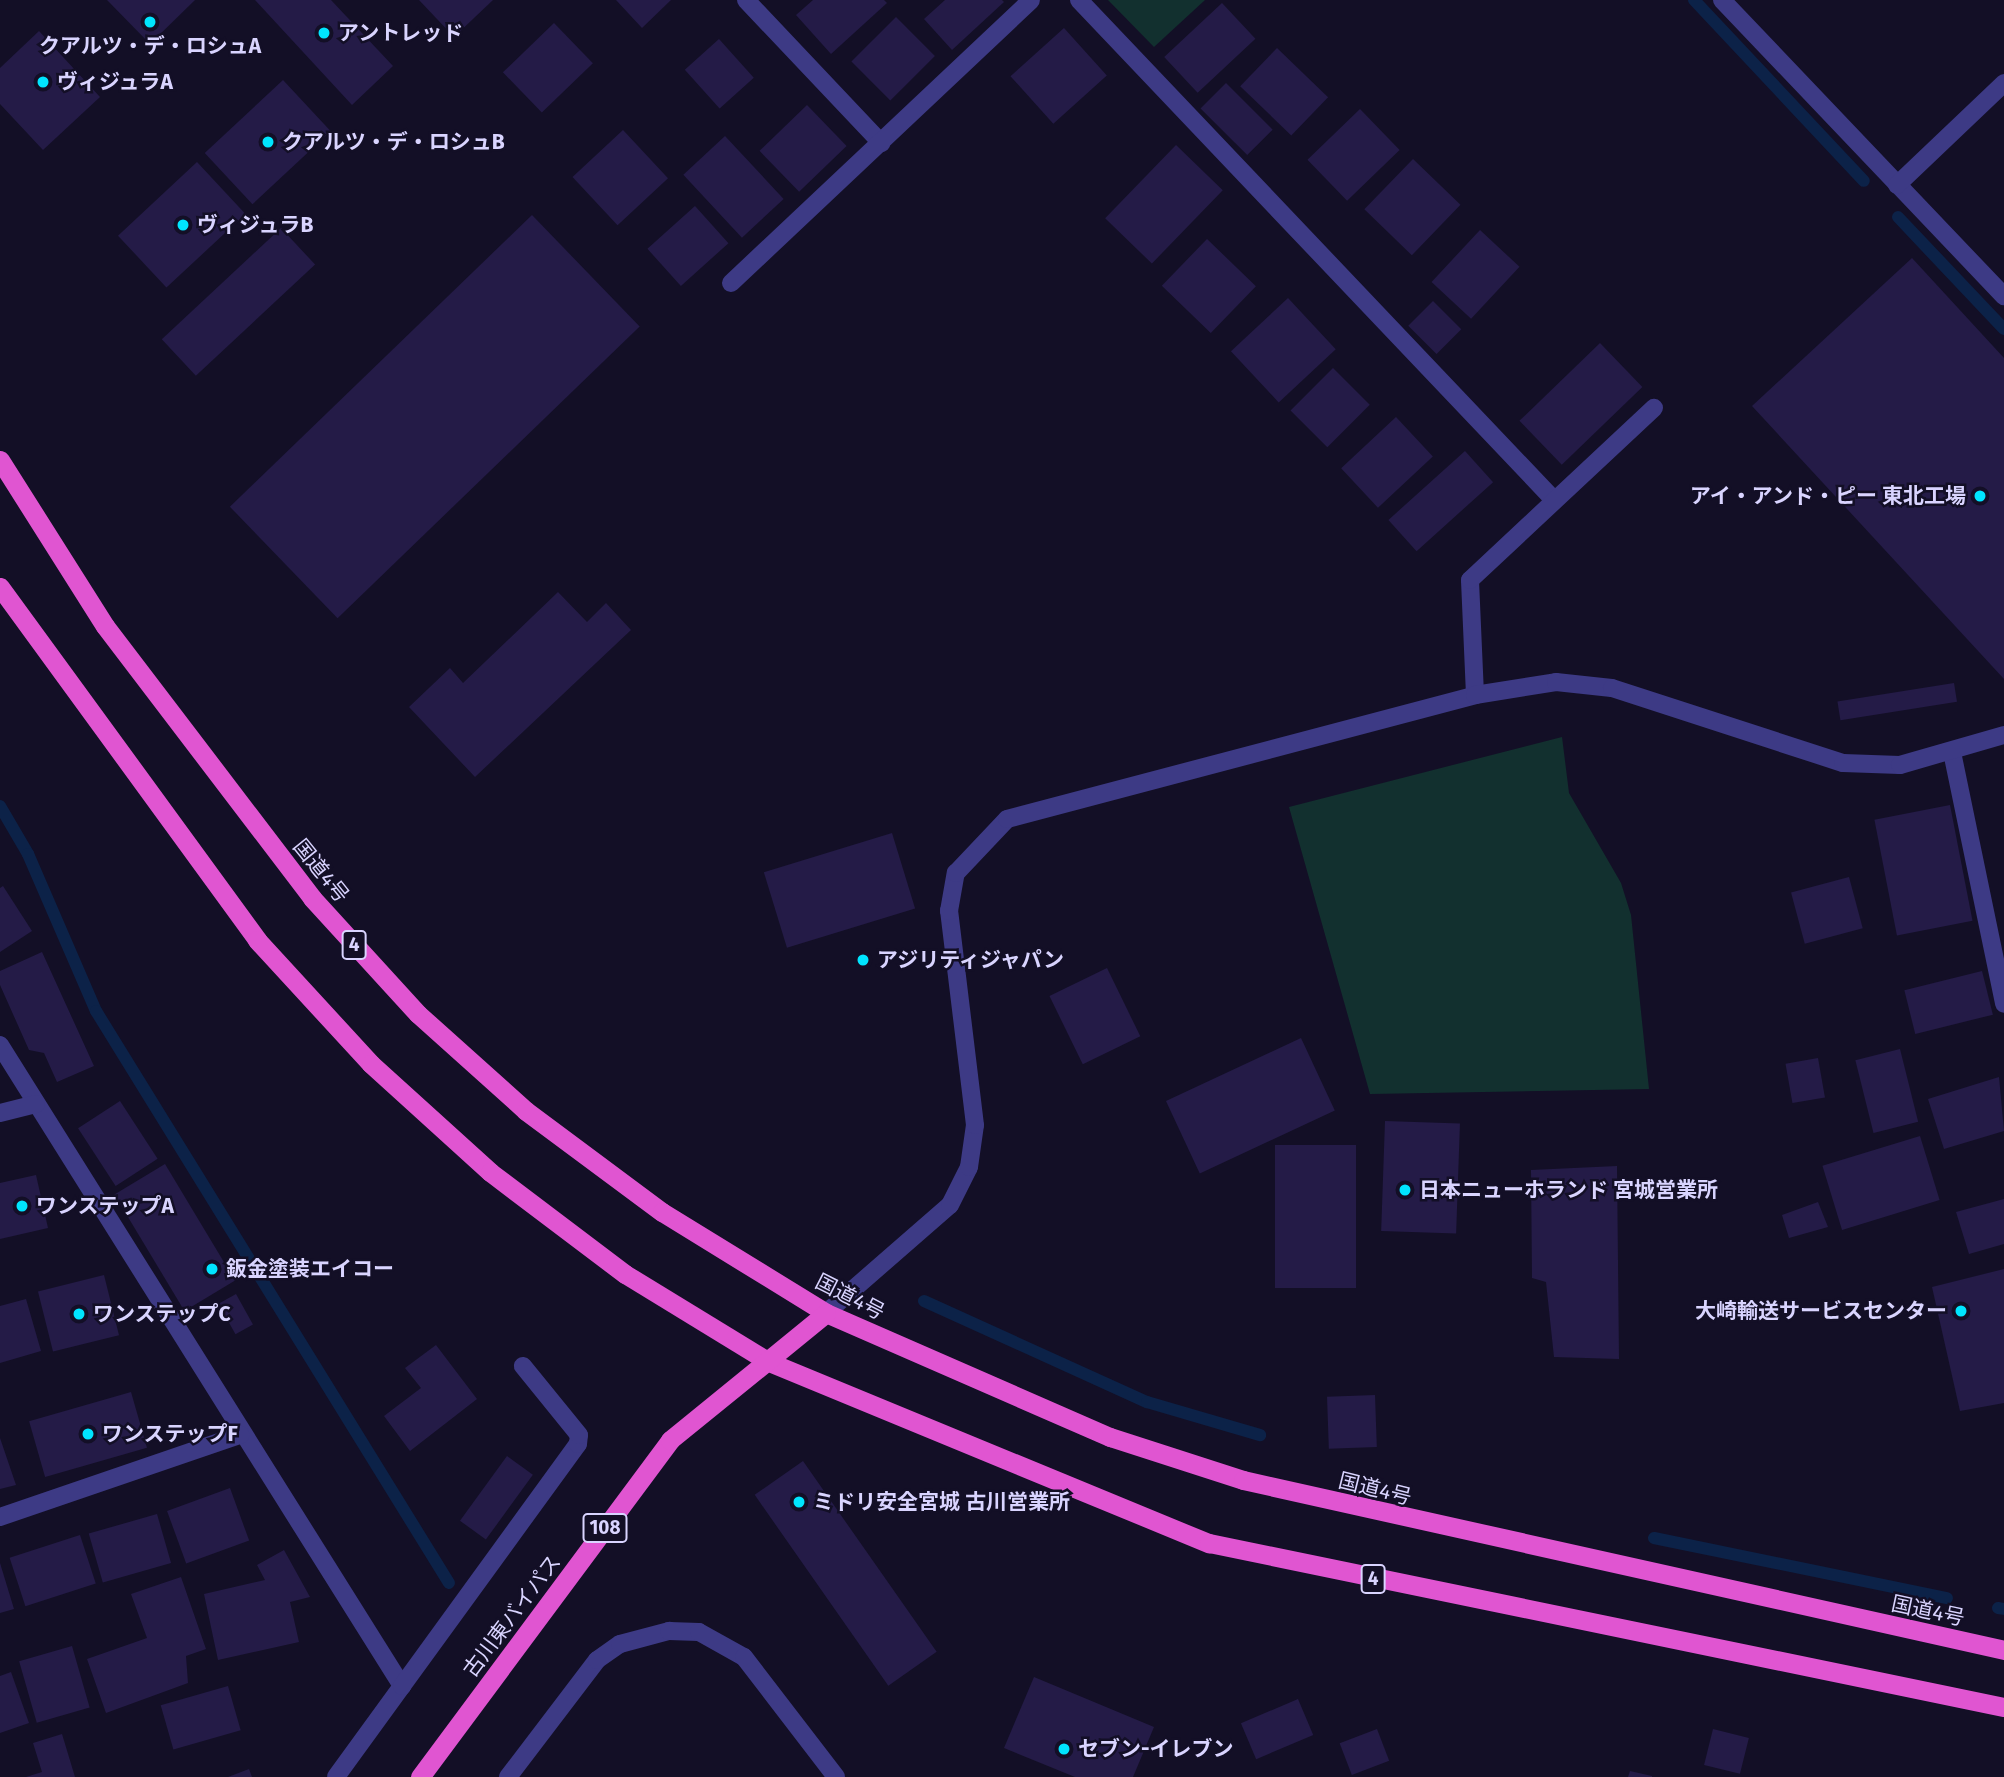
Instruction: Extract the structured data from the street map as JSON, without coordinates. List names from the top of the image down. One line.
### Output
{"streets":{"highway":["国道4号","4","108","古川東バイパス"]},"crossings":[["国道4号","古川東バイパス"],["4","古川東バイパス"]],"places":["クアルツ・デ・ロシュA","アントレッド","ヴィジュラA","クアルツ・デ・ロシュB","ヴィジュラB","アイ・アンド・ピー 東北工場","アジリティジャパン","日本ニューホランド 宮城営業所","ワンステップA","鈑金塗装エイコー","大崎輸送サービスセンター","ワンステップC","ワンステップF","ミドリ安全宮城 古川営業所","セブン-イレブン"]}
